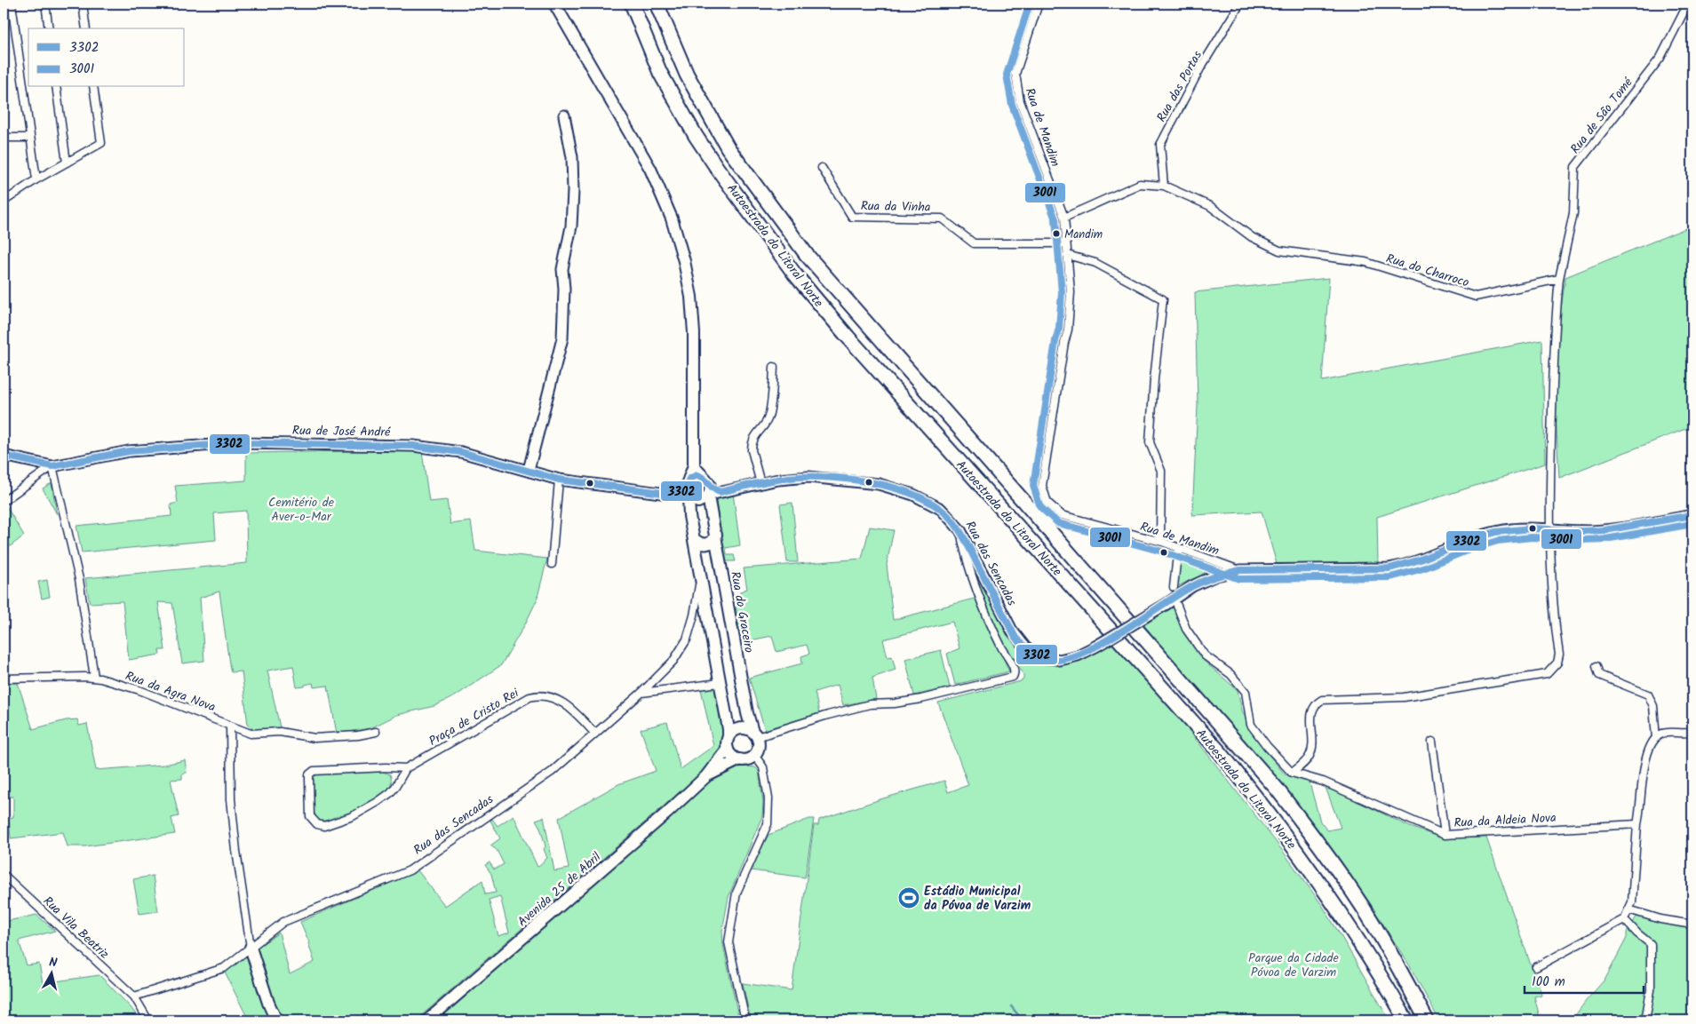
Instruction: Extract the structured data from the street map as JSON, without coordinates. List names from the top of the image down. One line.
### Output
{"streets":{"highway":["Autoestrada do Litoral Norte"],"main road":["Rua do Graceiro","Avenida 25 de Abril"],"street":["Rua das Portas","Rua de São Tomé","Rua de Mandim","Rua da Vinha","Rua do Charroco","Rua de José André","Rua das Sencadas","Rua da Agra Nova","Praça de Cristo Rei","Rua da Aldeia Nova","Rua Vila Beatriz"]},"crossings":[["Rua das Portas","Rua do Charroco"],["Rua de São Tomé","Rua do Charroco"],["Rua de Mandim","Rua da Vinha"],["Rua de Mandim","Rua do Charroco"],["Rua de Mandim","Rua das Sencadas"],["Rua de José André","Rua das Sencadas"],["Rua de José André","Rua do Graceiro"],["Rua das Sencadas","Rua do Graceiro"],["Rua das Sencadas","Praça de Cristo Rei"],["Rua das Sencadas","Rua Vila Beatriz"],["Rua do Graceiro","Avenida 25 de Abril"]],"parks":["Cemitério de Aver-o-Mar","Parque da Cidade Póvoa de Varzim"],"places":{"other":["Mandim"],"sports":["Estádio Municipal da Póvoa de Varzim"]},"lines":["transit line 3001","transit line 3302"],"legend":["3302","3001"],"scale_bar":"100 m","north":"top"}
